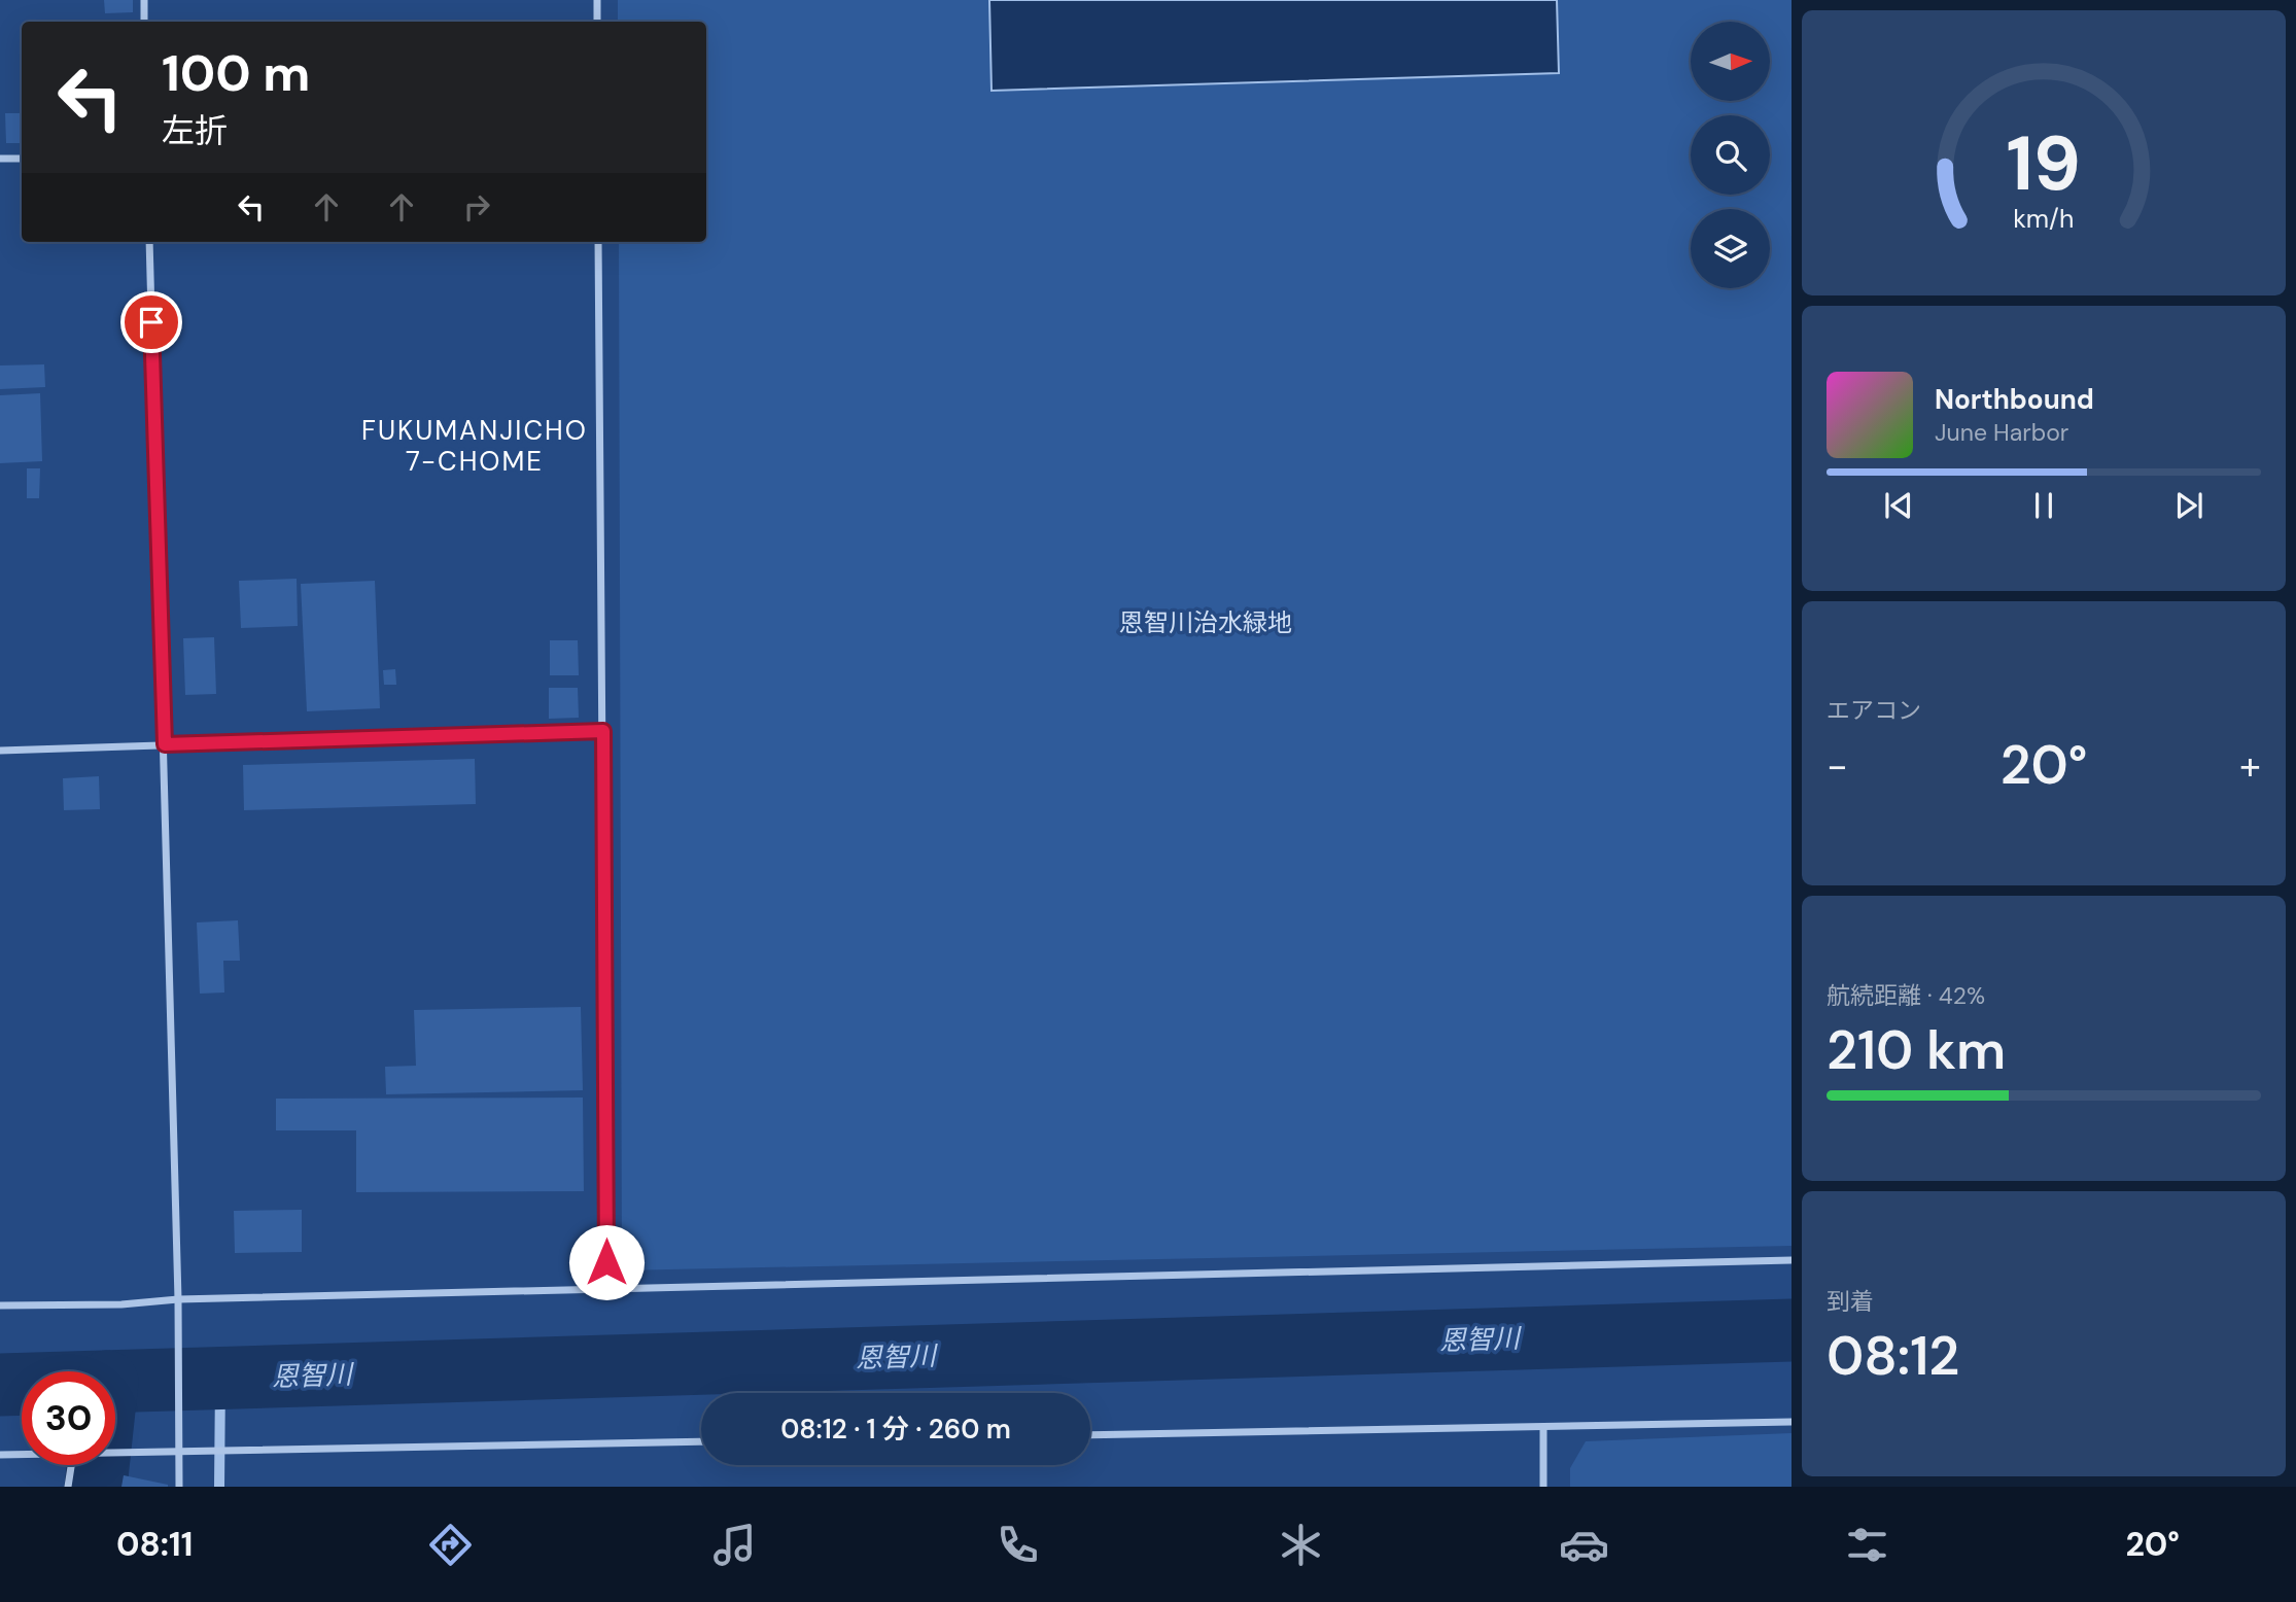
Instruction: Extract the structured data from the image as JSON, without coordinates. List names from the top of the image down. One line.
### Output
{"districts":["FUKUMANJICHO 7-CHOME"],"water":["恩智川"],"parks":["恩智川治水緑地"],"north":"right","page":{"turn":["100 m","左折"],"song":["Northbound","June Harbor"],"tile":["エアコン",["航続距離 · 42%","210 km"],["到着","08:12"]],"heat":["−","20°","+"],"limit":"30","trip":"08:12 · 1 分 · 260 m","tabs":["08:11","20°"],"gauge":["19","km/h"]}}
